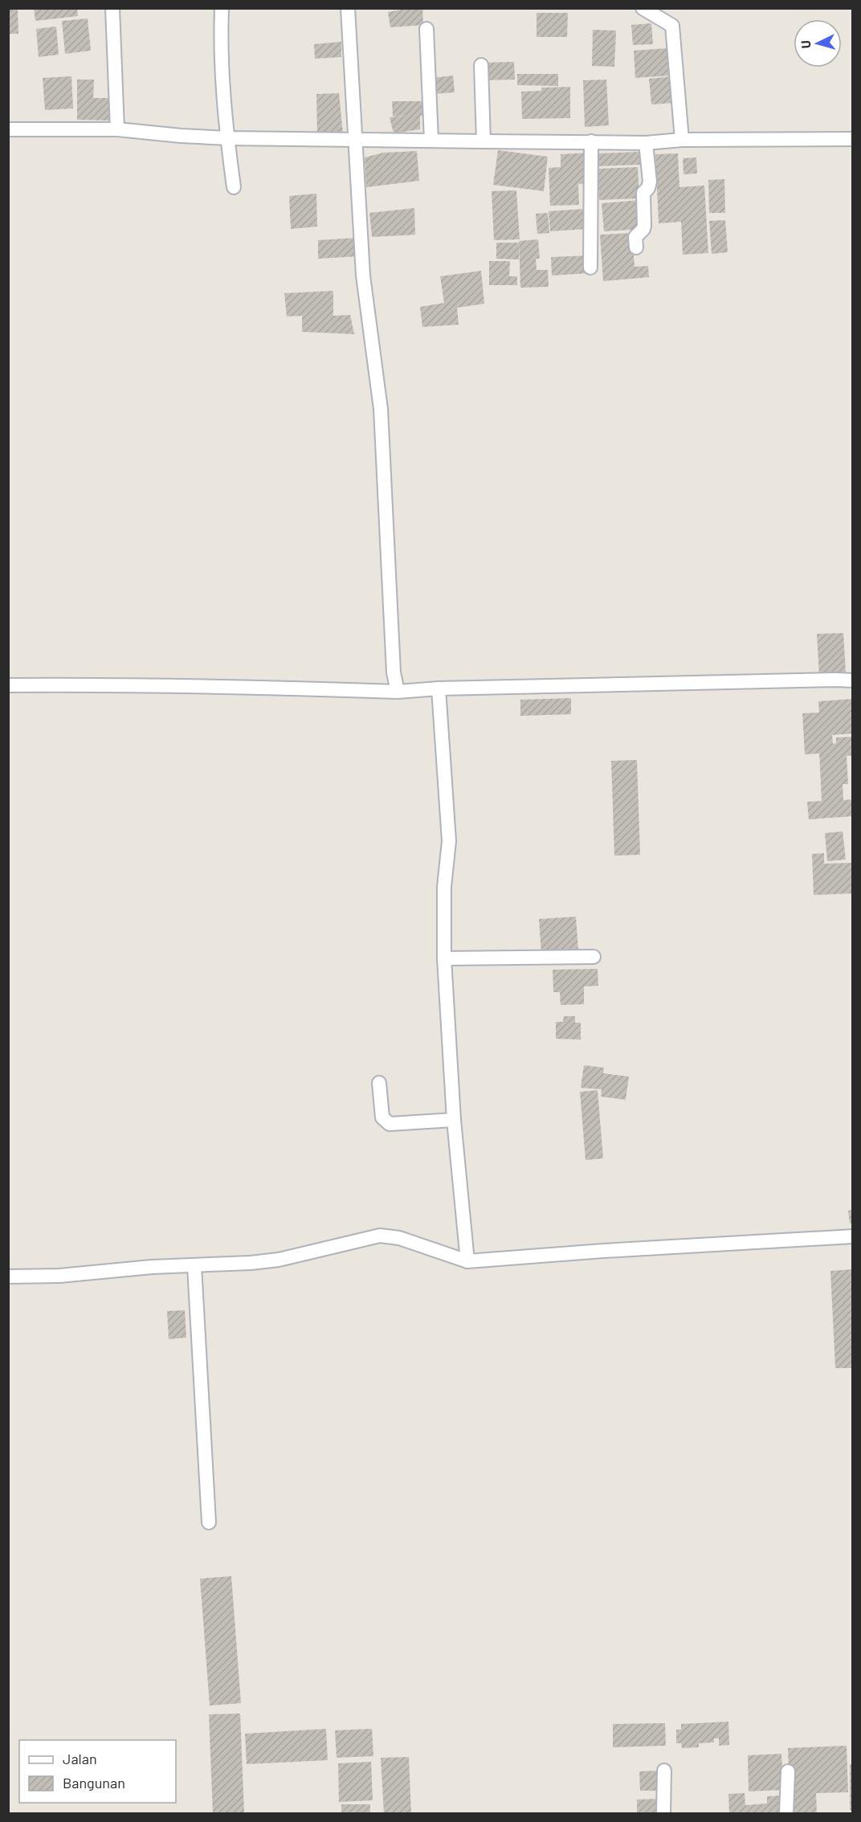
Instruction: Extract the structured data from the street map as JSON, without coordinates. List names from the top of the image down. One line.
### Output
{"legend":["Jalan","Bangunan"],"north":"left"}
